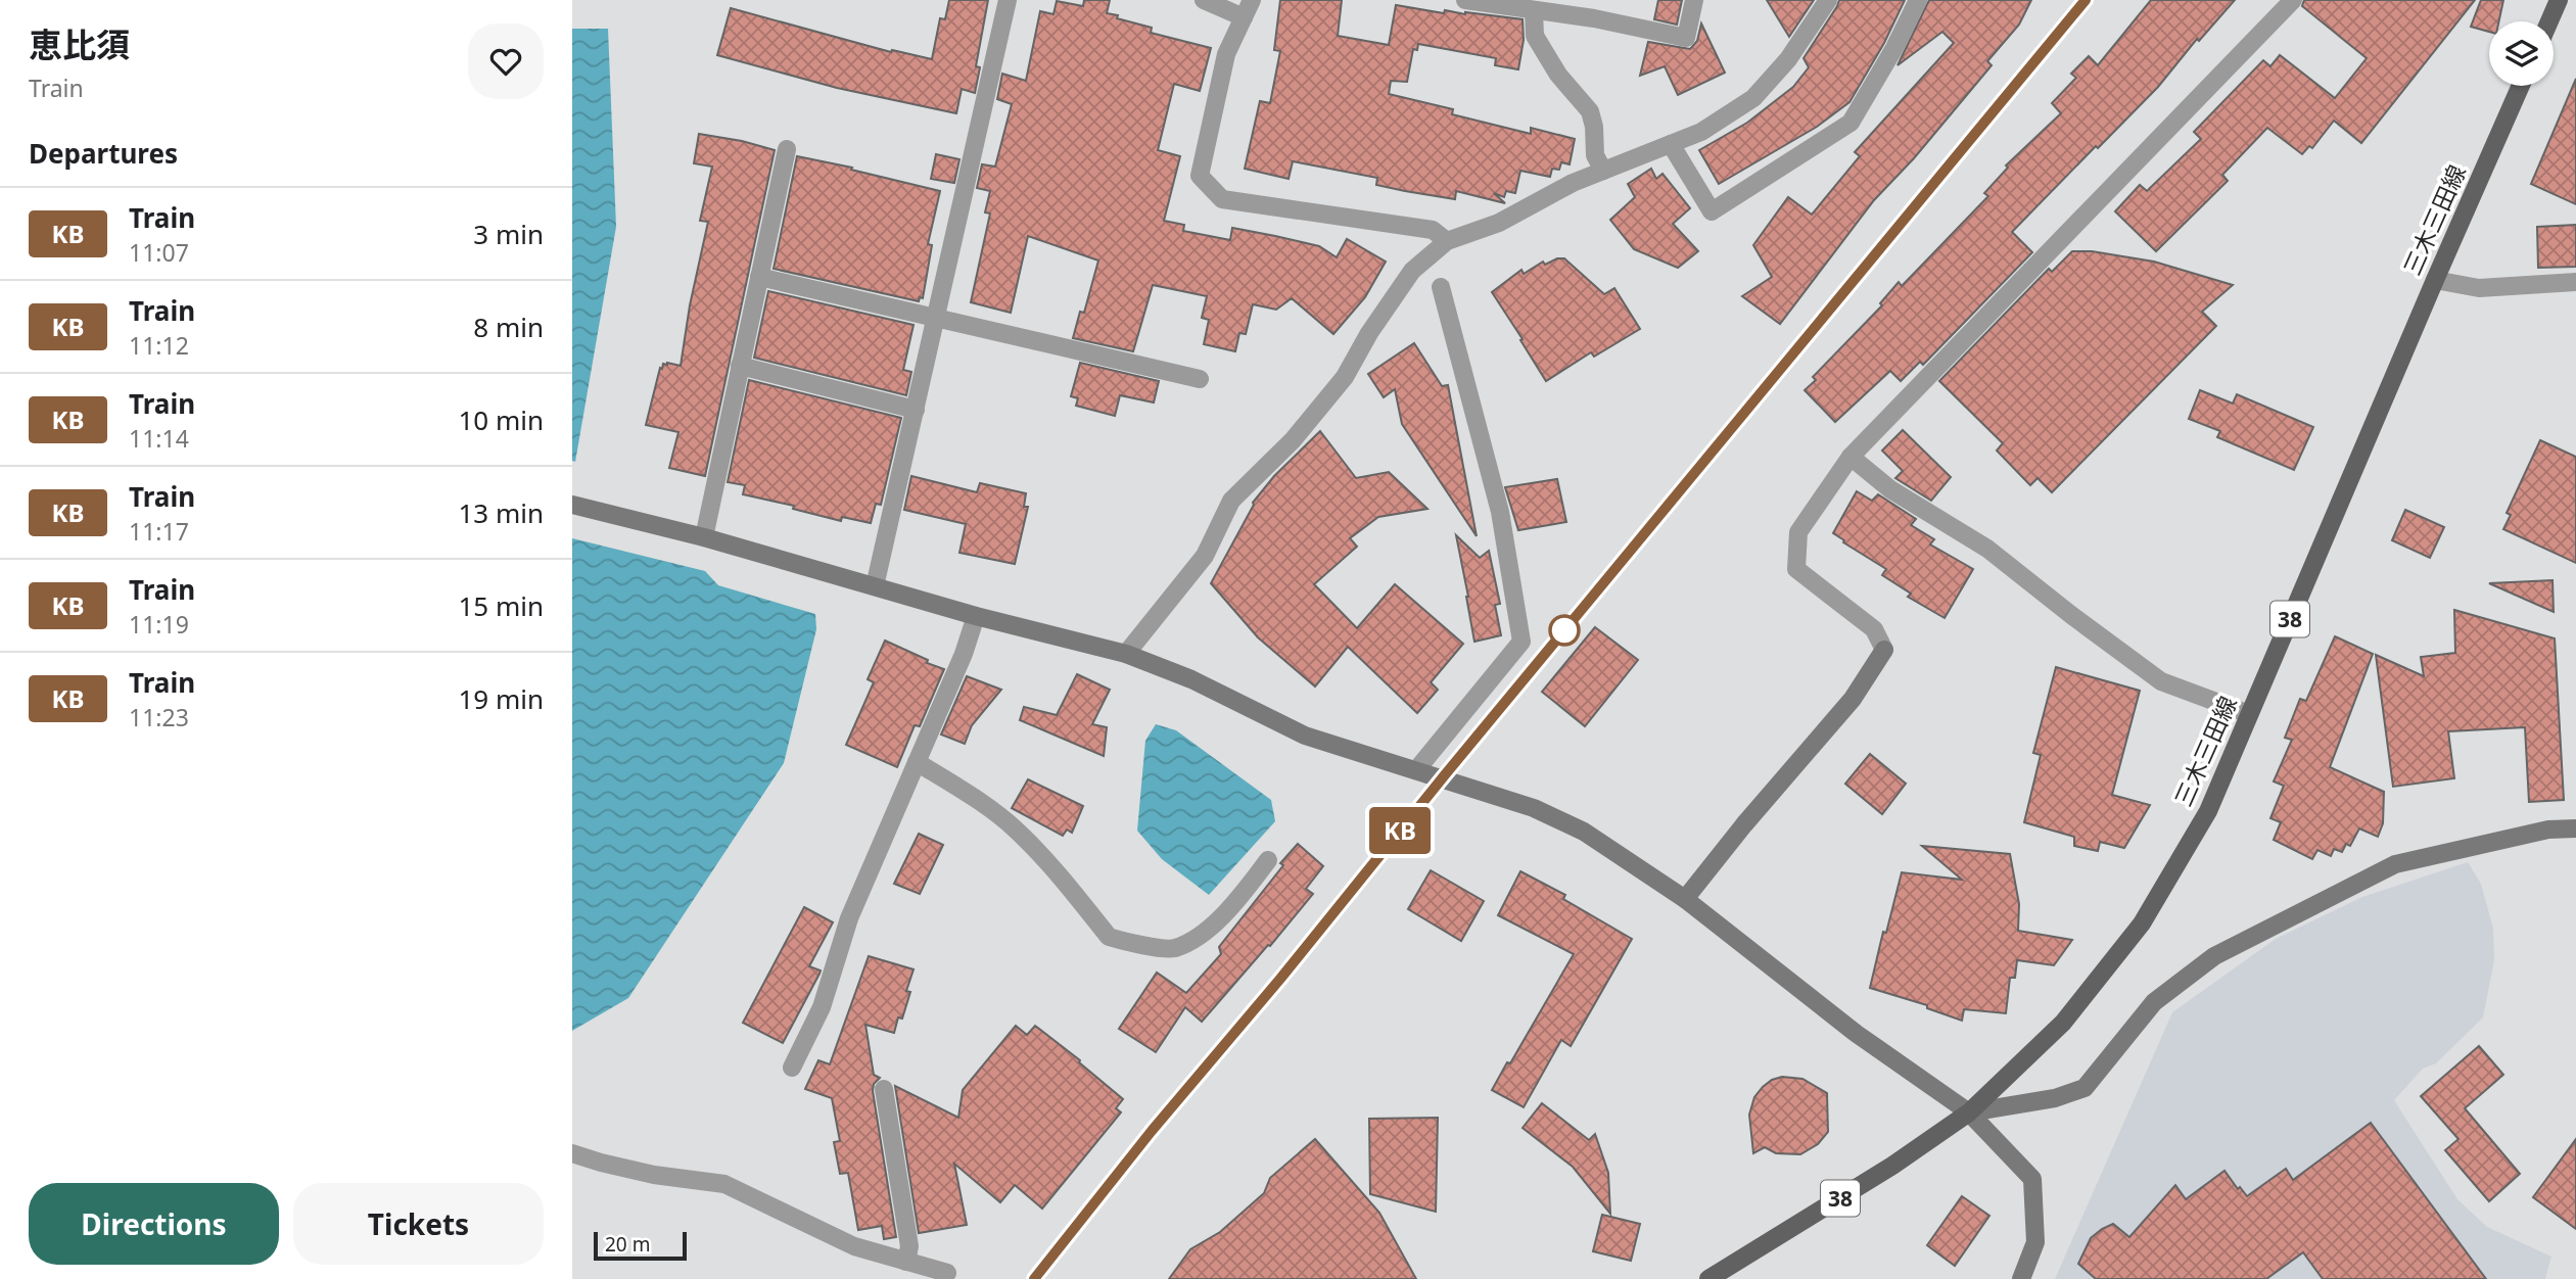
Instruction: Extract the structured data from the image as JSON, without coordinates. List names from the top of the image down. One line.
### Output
{"streets":{"main road":["三木三田線","38"]},"scale_bar":"20 m","page":{"heading":[["恵比須","Train"],"Departures"],"on_map":"KB","list":[{"mark":"KB","name":"Train","note":"11:07","value":"3 min"},{"mark":"KB","name":"Train","note":"11:12","value":"8 min"},{"mark":"KB","name":"Train","note":"11:14","value":"10 min"},{"mark":"KB","name":"Train","note":"11:17","value":"13 min"},{"mark":"KB","name":"Train","note":"11:19","value":"15 min"},{"mark":"KB","name":"Train","note":"11:23","value":"19 min"}],"buttons":["Directions","Tickets"],"scale":"20 m"}}
